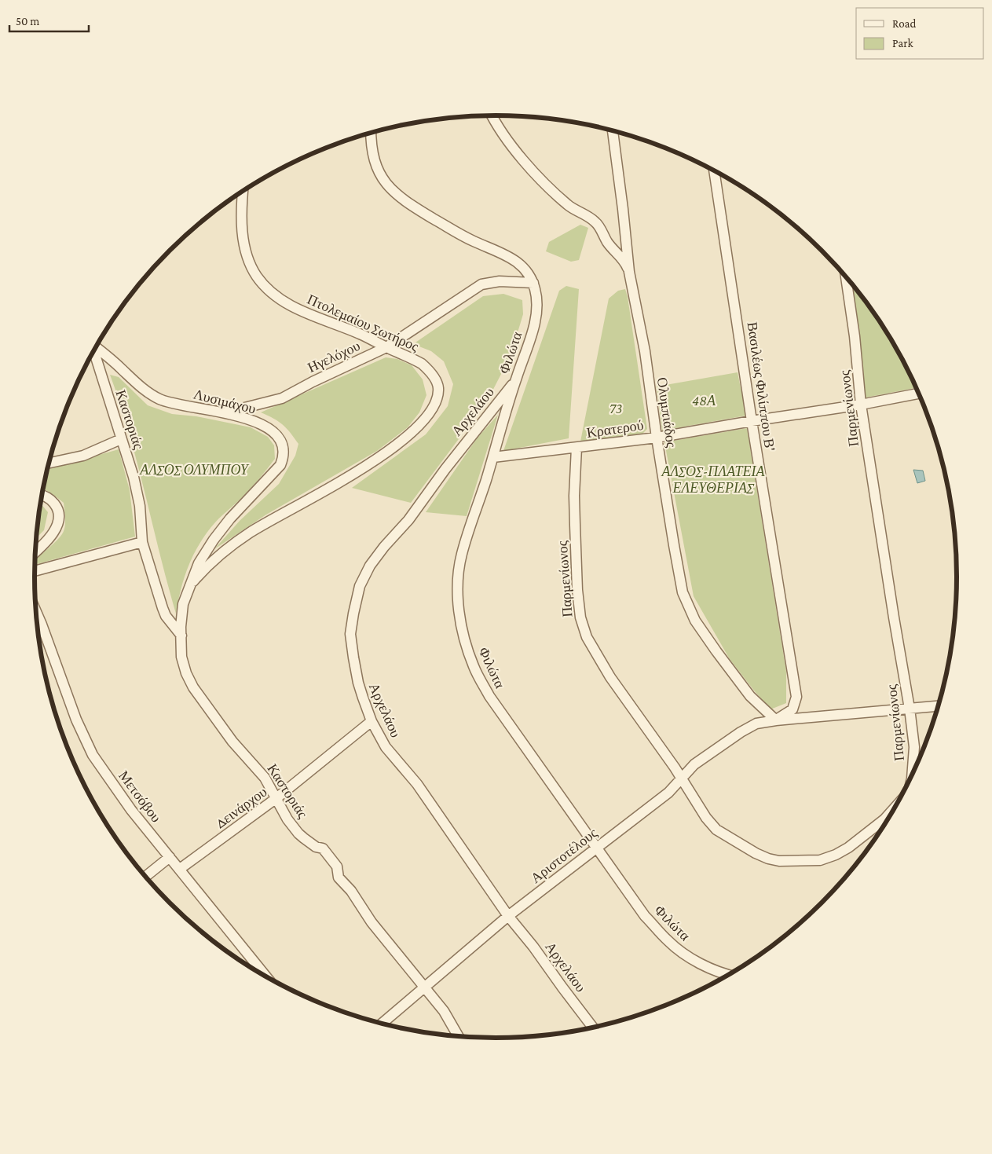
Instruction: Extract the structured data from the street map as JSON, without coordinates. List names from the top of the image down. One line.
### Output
{"streets":{"street":["Πτολεμαίου Σωτήρος","Φιλώτα","Ηγελόχου","Βασιλέως Φιλίππου Β'","Λυσιμάχου","Παρμενίωνος","Αρχελάου","Ολυμπιάδος","Καστοριάς","Κρατερού","Μετσόβου","Δεινάρχου","Αριστοτέλους"]},"crossings":[["Πτολεμαίου Σωτήρος","Ηγελόχου"],["Πτολεμαίου Σωτήρος","Λυσιμάχου"],["Πτολεμαίου Σωτήρος","Καστοριάς"],["Φιλώτα","Ηγελόχου"],["Φιλώτα","Αρχελάου"],["Φιλώτα","Κρατερού"],["Φιλώτα","Αριστοτέλους"],["Ηγελόχου","Λυσιμάχου"],["Βασιλέως Φιλίππου Β'","Ολυμπιάδος"],["Βασιλέως Φιλίππου Β'","Κρατερού"],["Βασιλέως Φιλίππου Β'","Αριστοτέλους"],["Λυσιμάχου","Καστοριάς"],["Παρμενίωνος","Κρατερού"],["Παρμενίωνος","Αριστοτέλους"],["Αρχελάου","Δεινάρχου"],["Αρχελάου","Αριστοτέλους"],["Ολυμπιάδος","Κρατερού"],["Ολυμπιάδος","Αριστοτέλους"],["Καστοριάς","Δεινάρχου"],["Καστοριάς","Αριστοτέλους"],["Μετσόβου","Δεινάρχου"]],"parks":["48Α","73","ΑΛΣΟΣ ΟΛΥΜΠΟΥ","ΑΛΣΟΣ-ΠΛΑΤΕΙΑ ΕΛΕΥΘΕΡΙΑΣ"],"legend":["Road","Park"],"scale_bar":"50 m"}
